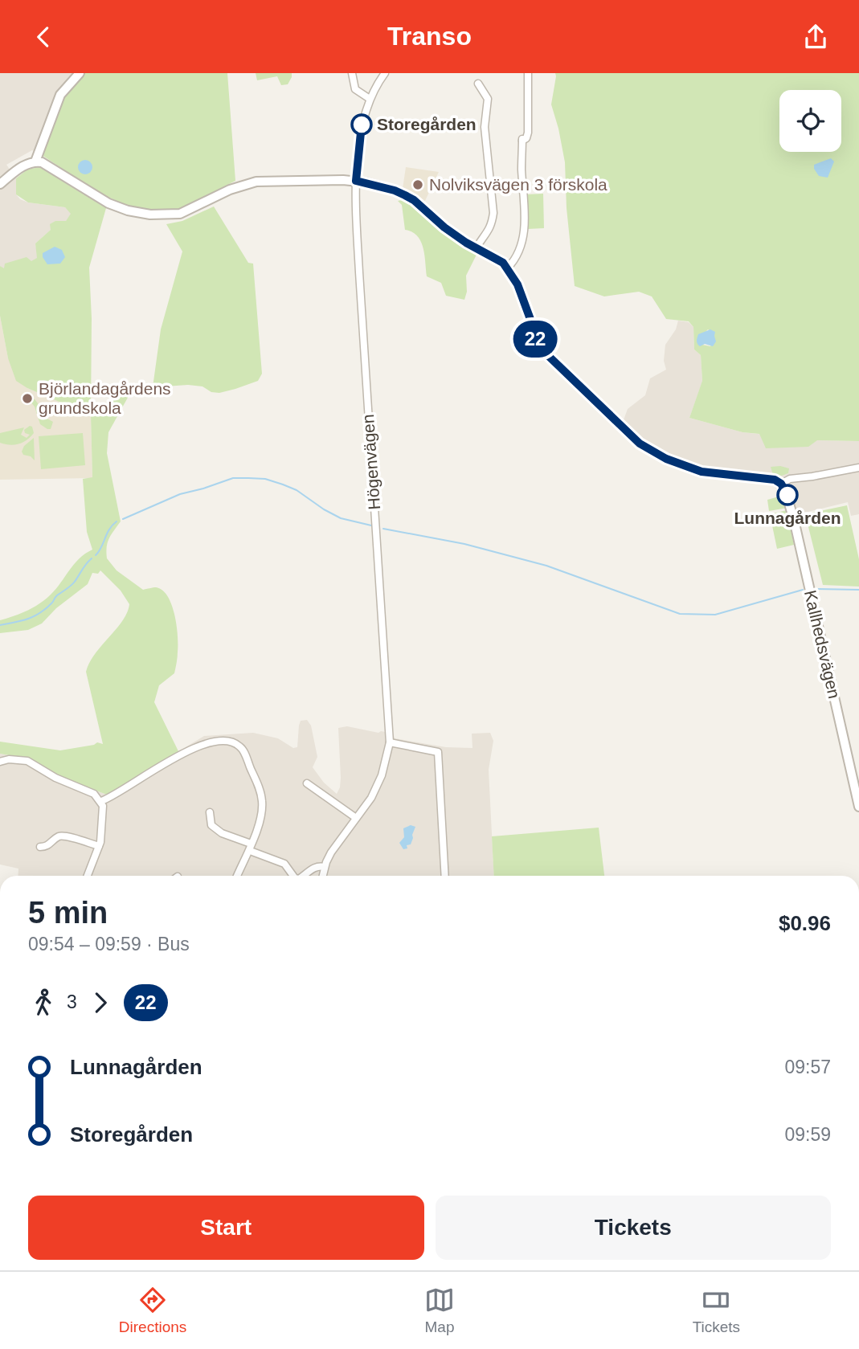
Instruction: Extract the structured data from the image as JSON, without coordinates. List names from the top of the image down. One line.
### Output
{"streets":{"street":["Högenvägen","Kallhedsvägen"]},"places":["Storegården","Nolviksvägen 3 förskola","Björlandagårdens grundskola","Lunnagården"],"lines":["bus line 22"],"page":{"header":"Transo","on_map":"22","heading":["5 min","09:54 – 09:59 · Bus","$0.96"],"legs":["3","22"],"list":[{"name":"Lunnagården","value":"09:57"},{"name":"Storegården","value":"09:59"}],"buttons":["Start","Tickets"],"tabs":["Directions","Map","Tickets"]}}
